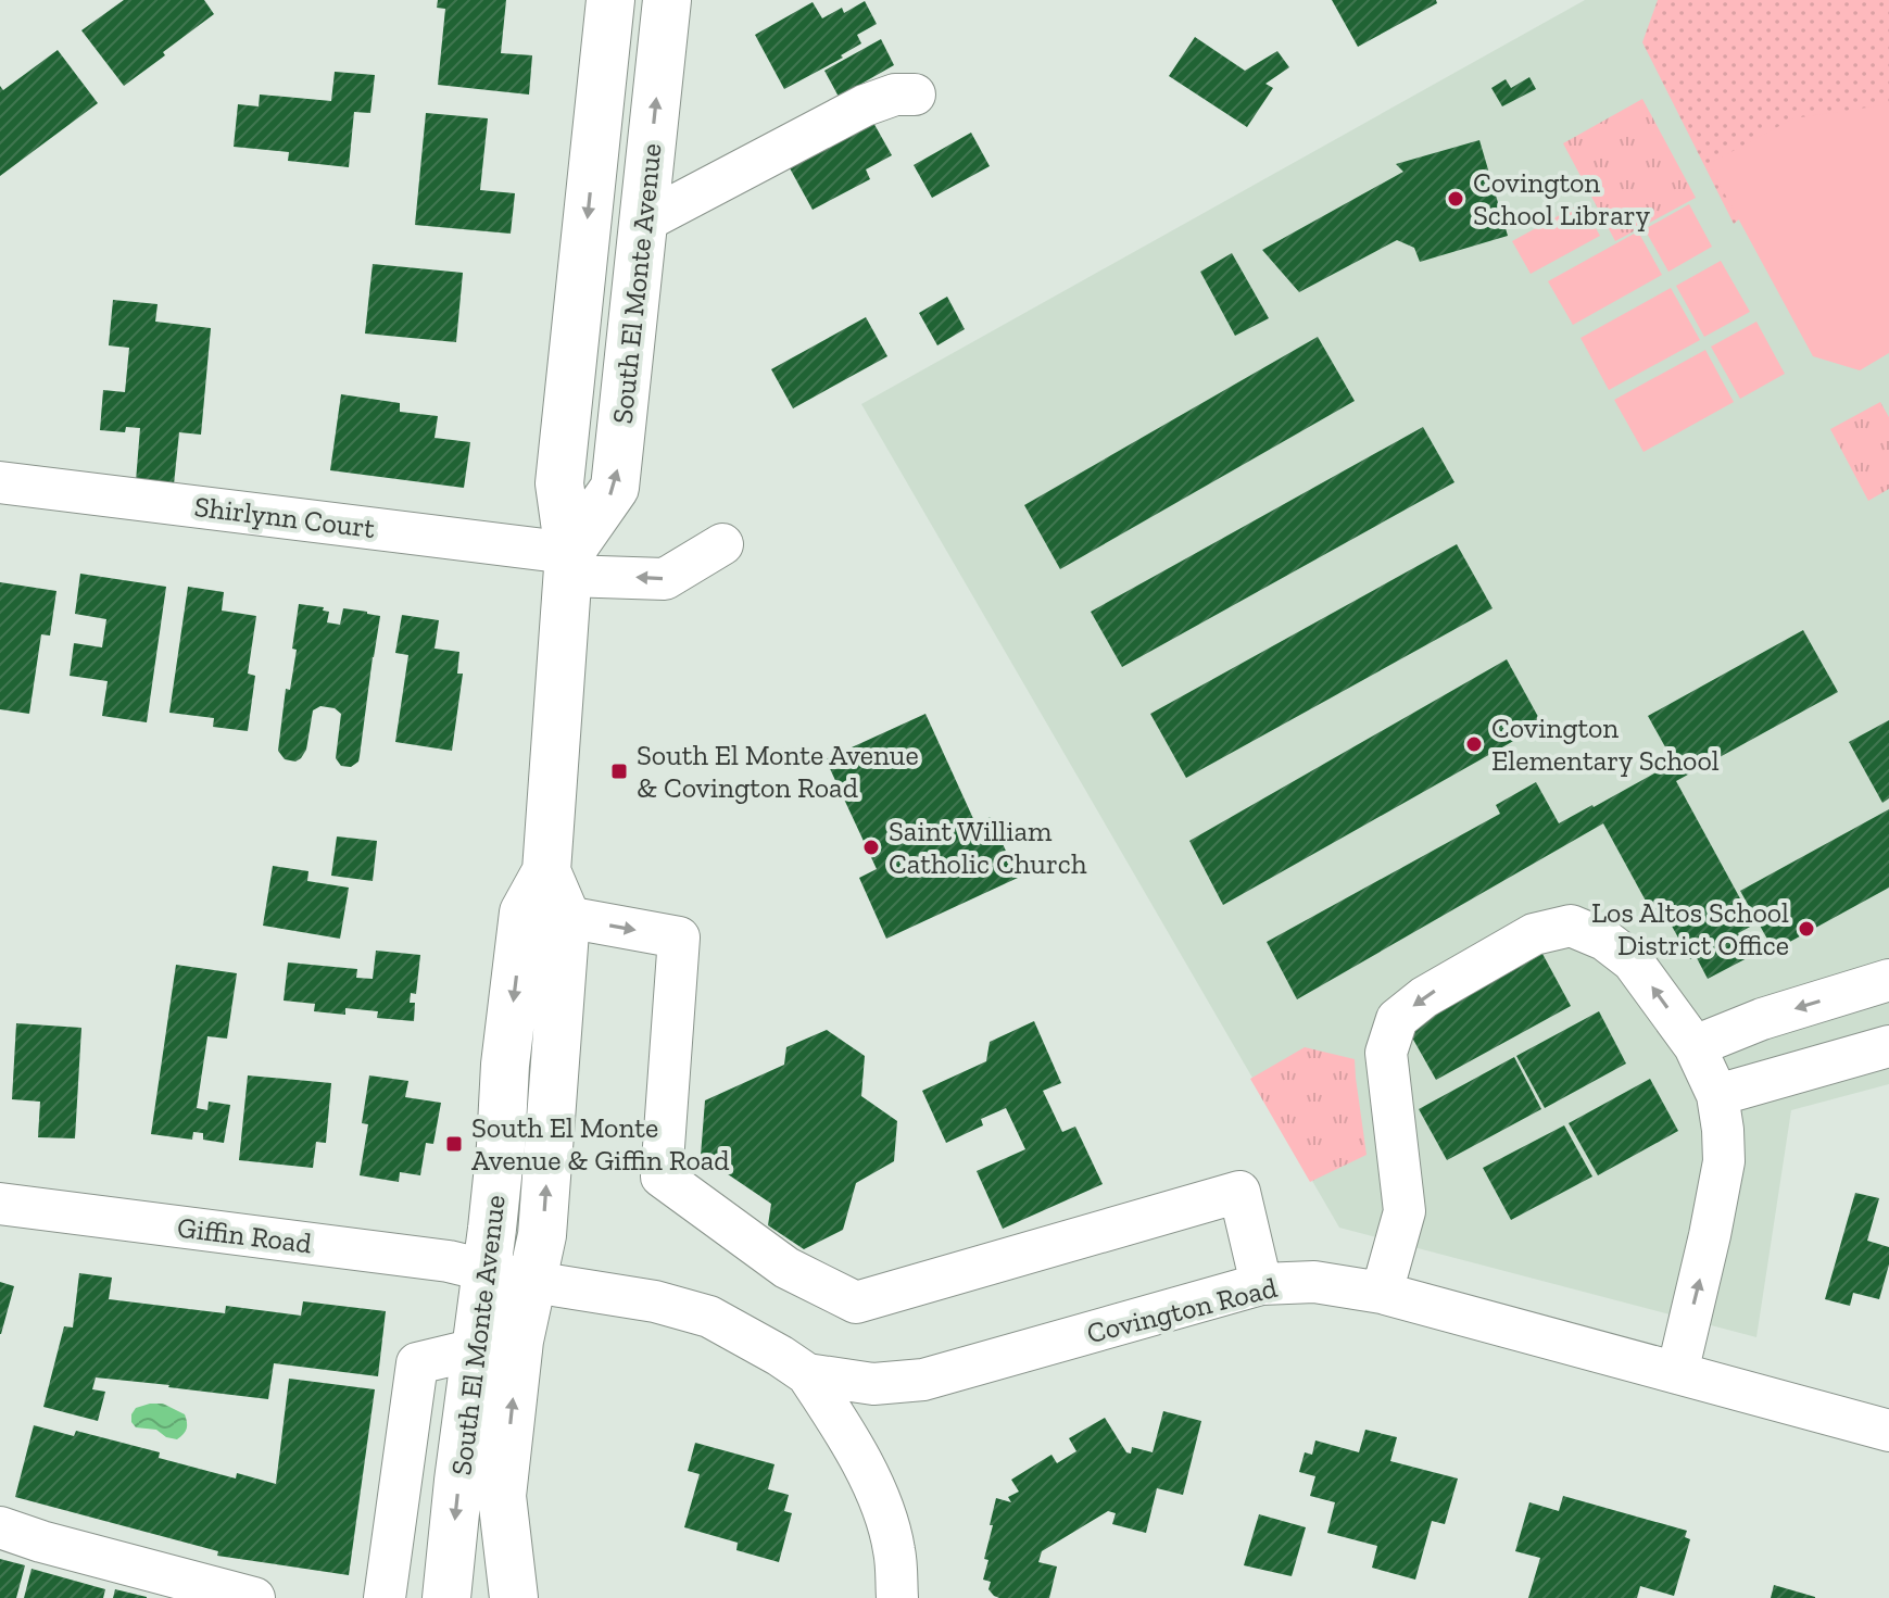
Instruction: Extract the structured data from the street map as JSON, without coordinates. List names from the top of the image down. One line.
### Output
{"streets":{"main road":["South El Monte Avenue"],"street":["Shirlynn Court","Giffin Road","Covington Road"]},"crossings":[["South El Monte Avenue","Shirlynn Court"],["South El Monte Avenue","Giffin Road"],["South El Monte Avenue","Covington Road"],["Giffin Road","Covington Road"]],"places":{"other":["Covington School Library","Covington Elementary School","Saint William Catholic Church","Los Altos School District Office"],"transit":["South El Monte Avenue & Covington Road","South El Monte Avenue & Giffin Road"]}}
